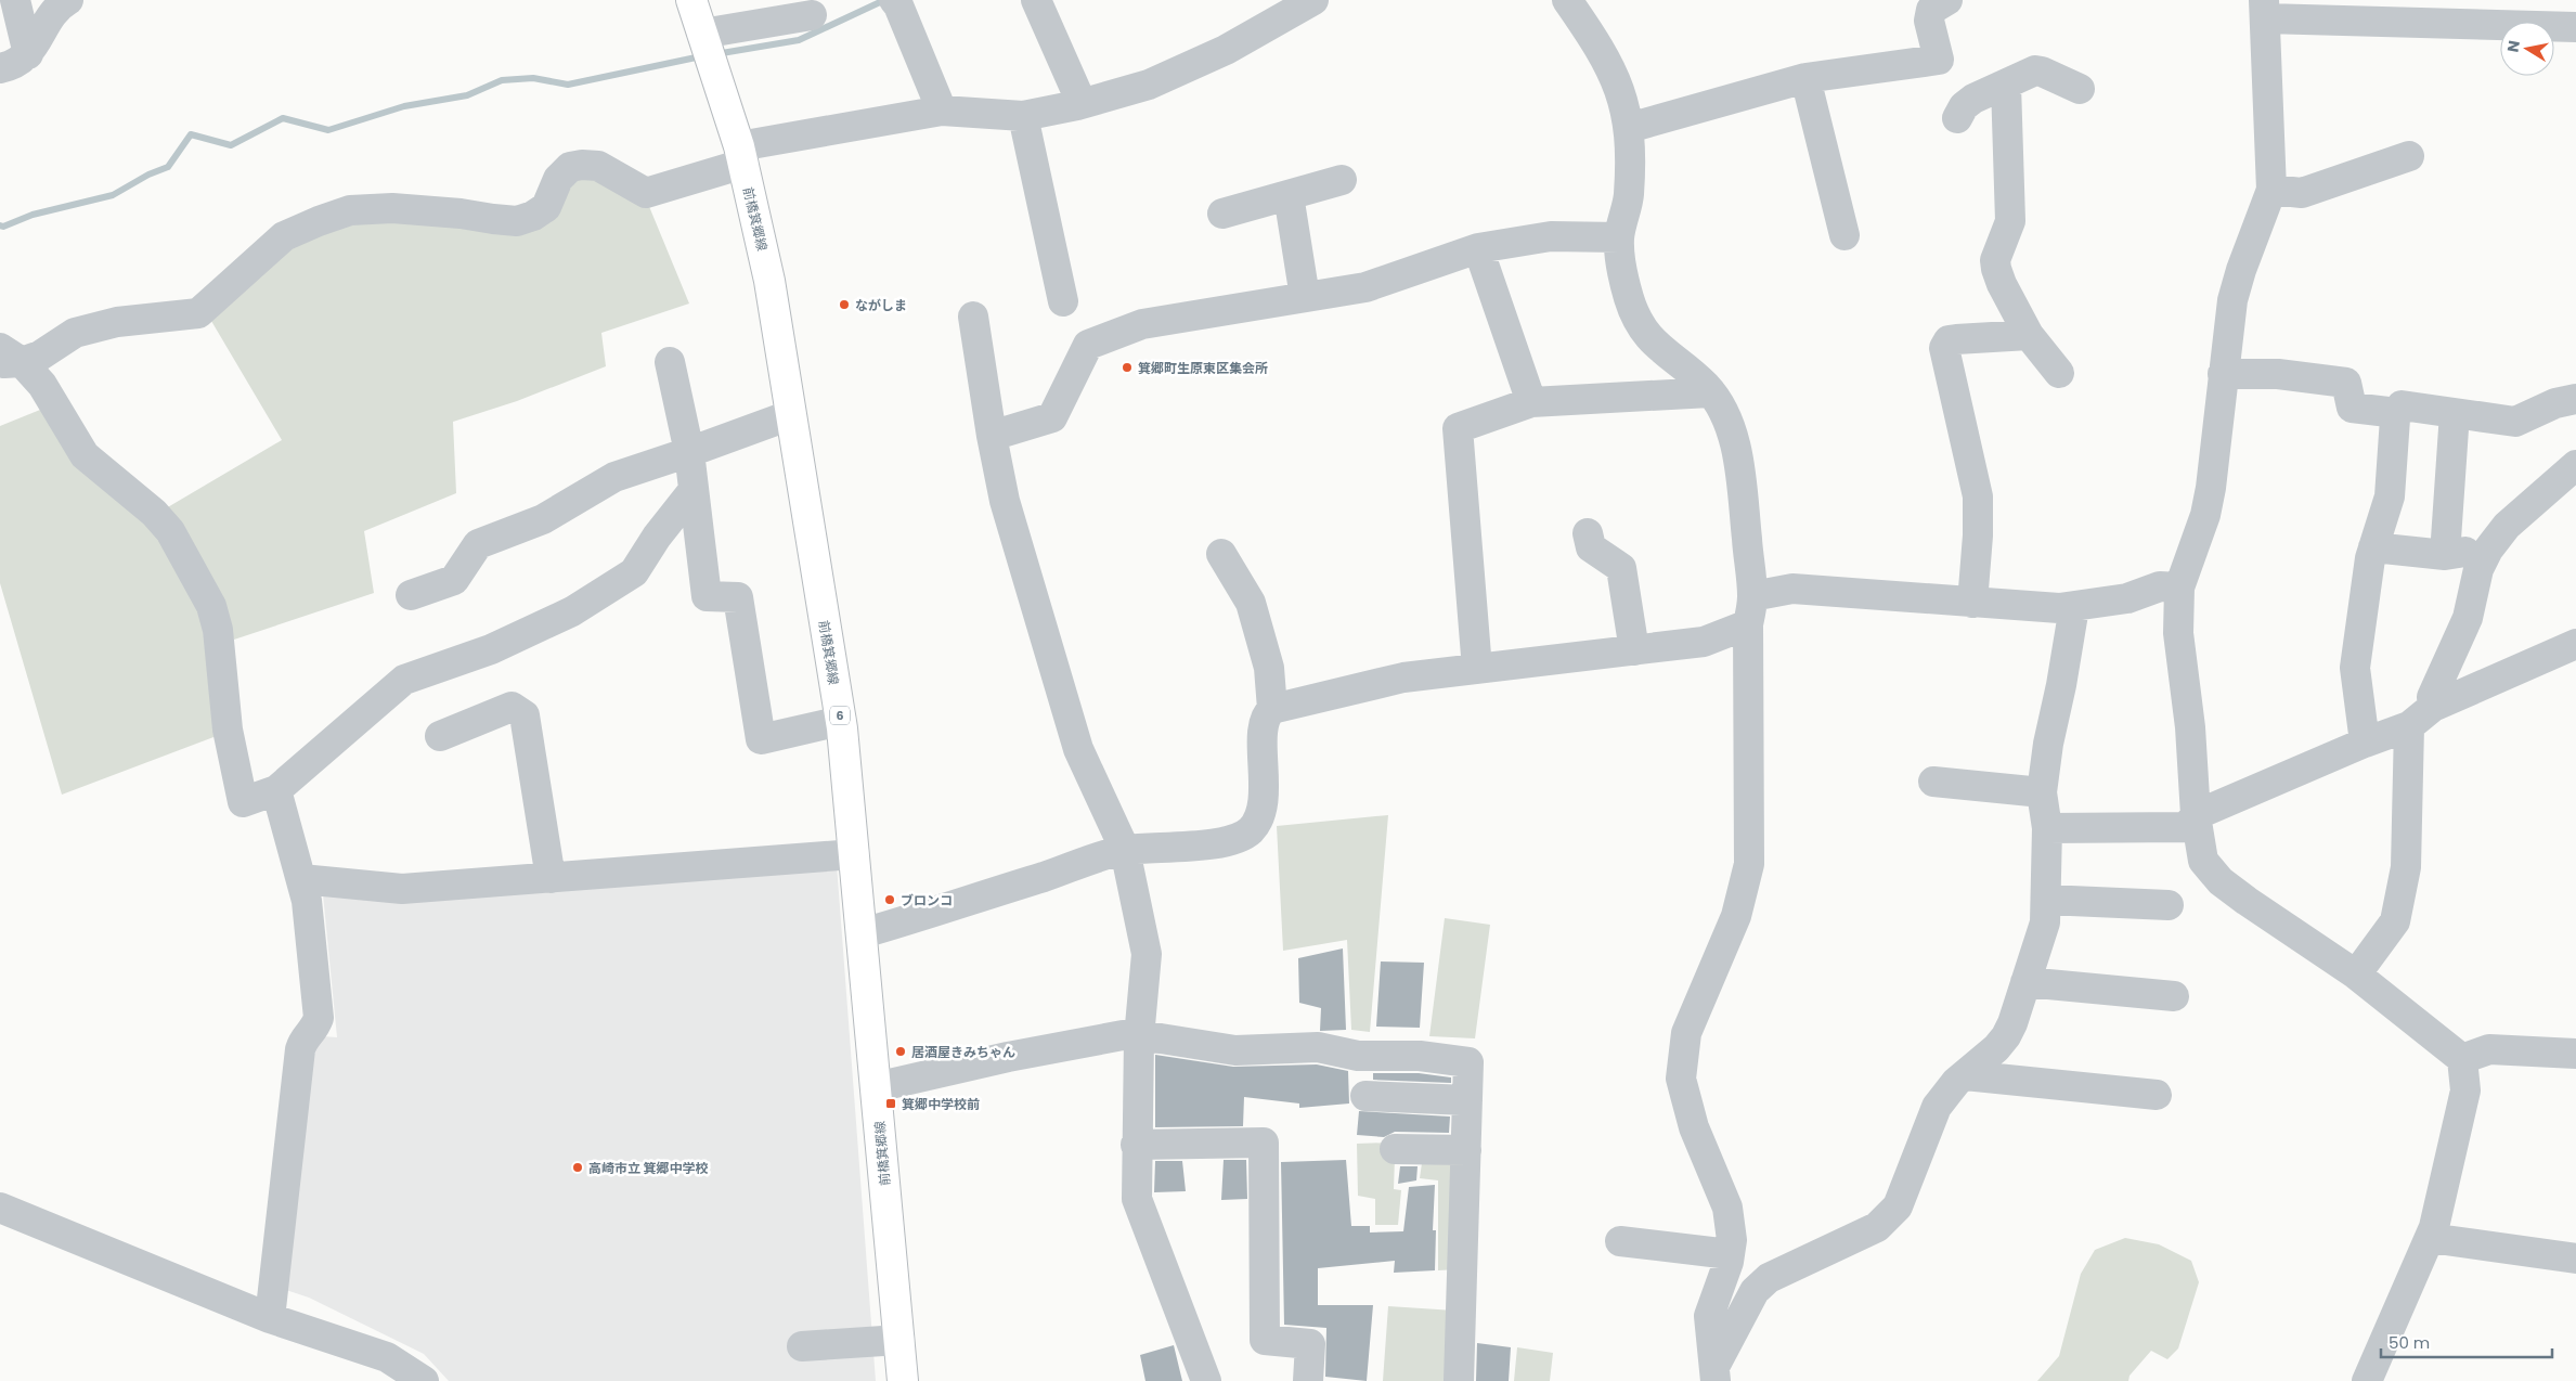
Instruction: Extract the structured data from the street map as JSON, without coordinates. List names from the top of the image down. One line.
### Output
{"streets":{"main road":["前橋箕郷線","6"]},"places":{"other":["ながしま","箕郷町生原東区集会所","ブロンコ","居酒屋きみちゃん","高崎市立 箕郷中学校"],"transit":["箕郷中学校前"]},"scale_bar":"50 m","north":"left"}
